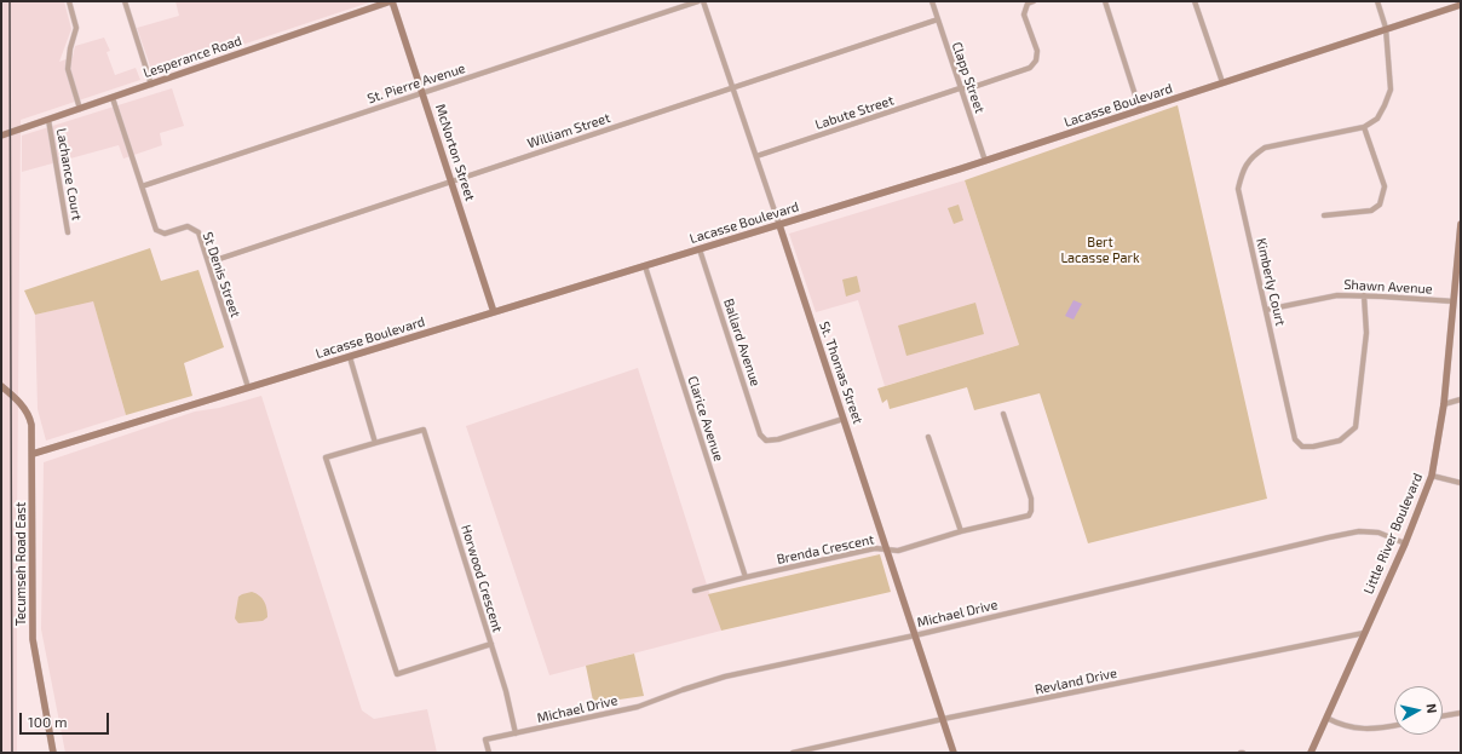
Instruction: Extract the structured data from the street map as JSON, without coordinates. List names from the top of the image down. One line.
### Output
{"streets":{"street":["Lesperance Road","Clapp Street","St. Pierre Avenue","Lacasse Boulevard","Labute Street","William Street","McNorton Street","Lachance Court","St Denis Street","Kimberly Court","Shawn Avenue","Ballard Avenue","St. Thomas Street","Clarice Avenue","Little River Boulevard","Brenda Crescent","Tecumseh Road East","Horwood Crescent","Michael Drive","Revland Drive"]},"crossings":[["Lesperance Road","McNorton Street"],["Lesperance Road","Lachance Court"],["Lesperance Road","St Denis Street"],["Clapp Street","Lacasse Boulevard"],["Clapp Street","Labute Street"],["Clapp Street","William Street"],["St. Pierre Avenue","McNorton Street"],["St. Pierre Avenue","St Denis Street"],["Lacasse Boulevard","McNorton Street"],["Lacasse Boulevard","St Denis Street"],["Lacasse Boulevard","Ballard Avenue"],["Lacasse Boulevard","St. Thomas Street"],["Lacasse Boulevard","Clarice Avenue"],["Lacasse Boulevard","Tecumseh Road East"],["Labute Street","St. Thomas Street"],["William Street","McNorton Street"],["William Street","St Denis Street"],["William Street","St. Thomas Street"],["Kimberly Court","Shawn Avenue"],["Shawn Avenue","Little River Boulevard"],["Ballard Avenue","St. Thomas Street"],["St. Thomas Street","Brenda Crescent"],["St. Thomas Street","Michael Drive"],["St. Thomas Street","Revland Drive"],["Clarice Avenue","Brenda Crescent"],["Little River Boulevard","Michael Drive"],["Little River Boulevard","Revland Drive"]],"parks":["Bert Lacasse Park"],"scale_bar":"100 m","north":"right"}
